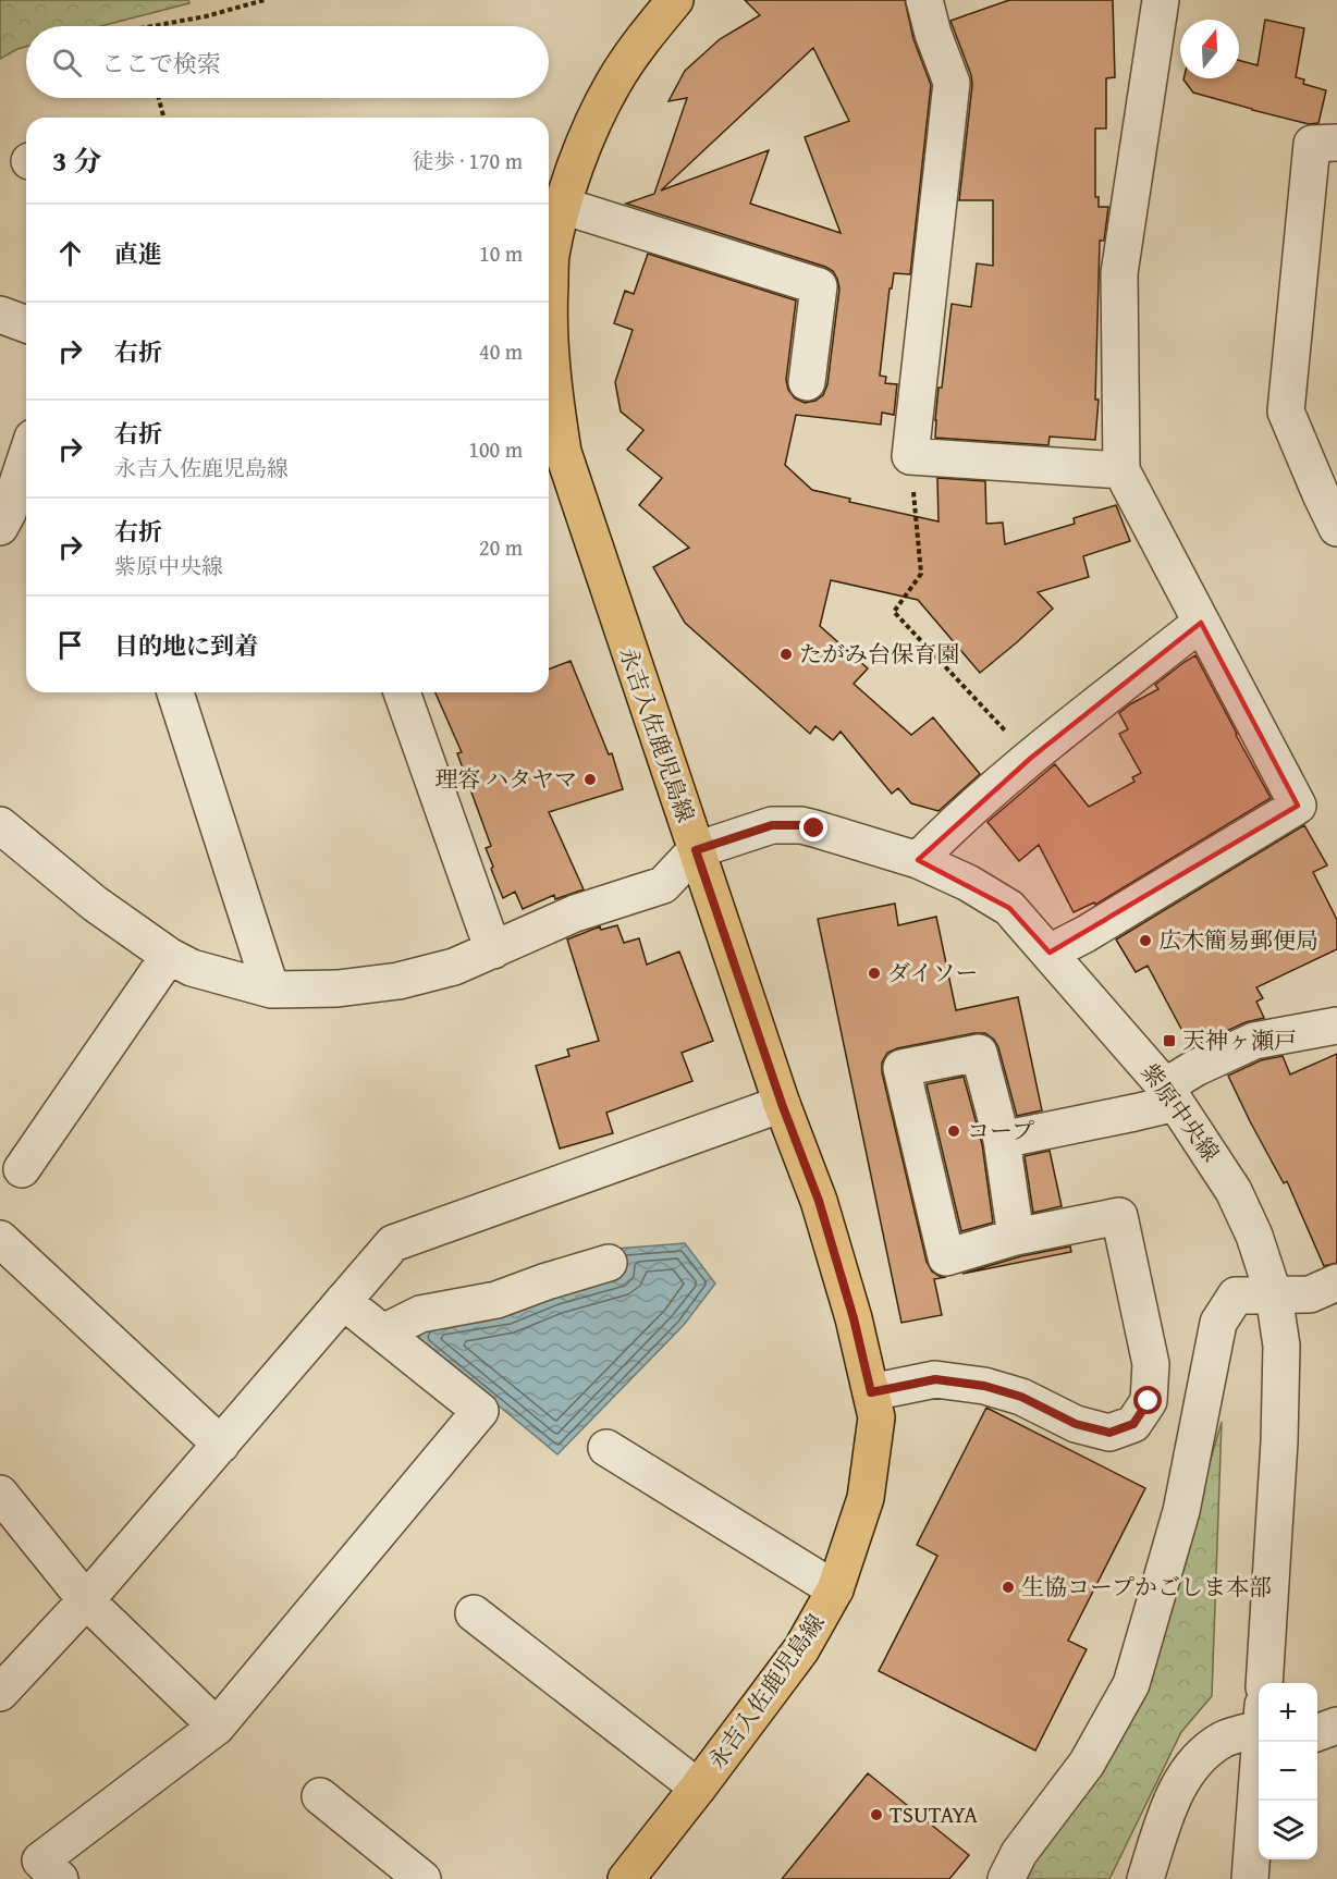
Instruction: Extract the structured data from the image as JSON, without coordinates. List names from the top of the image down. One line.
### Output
{"streets":{"main road":["永吉入佐鹿児島線"],"street":["紫原中央線"]},"crossings":[["永吉入佐鹿児島線","紫原中央線"]],"places":{"other":["たがみ台保育園","理容 ハタヤマ","広木簡易郵便局","ダイソー","コープ","生協コープかごしま本部","TSUTAYA"],"transit":["天神ヶ瀬戸"]},"north":"top","page":{"search":"ここで検索","heading":["3 分","徒歩 · 170 m"],"list":[["直進","10 m"],["右折","40 m"],["右折","永吉入佐鹿児島線","100 m"],["右折","紫原中央線","20 m"],"目的地に到着"],"map_buttons":["+","−"]}}
